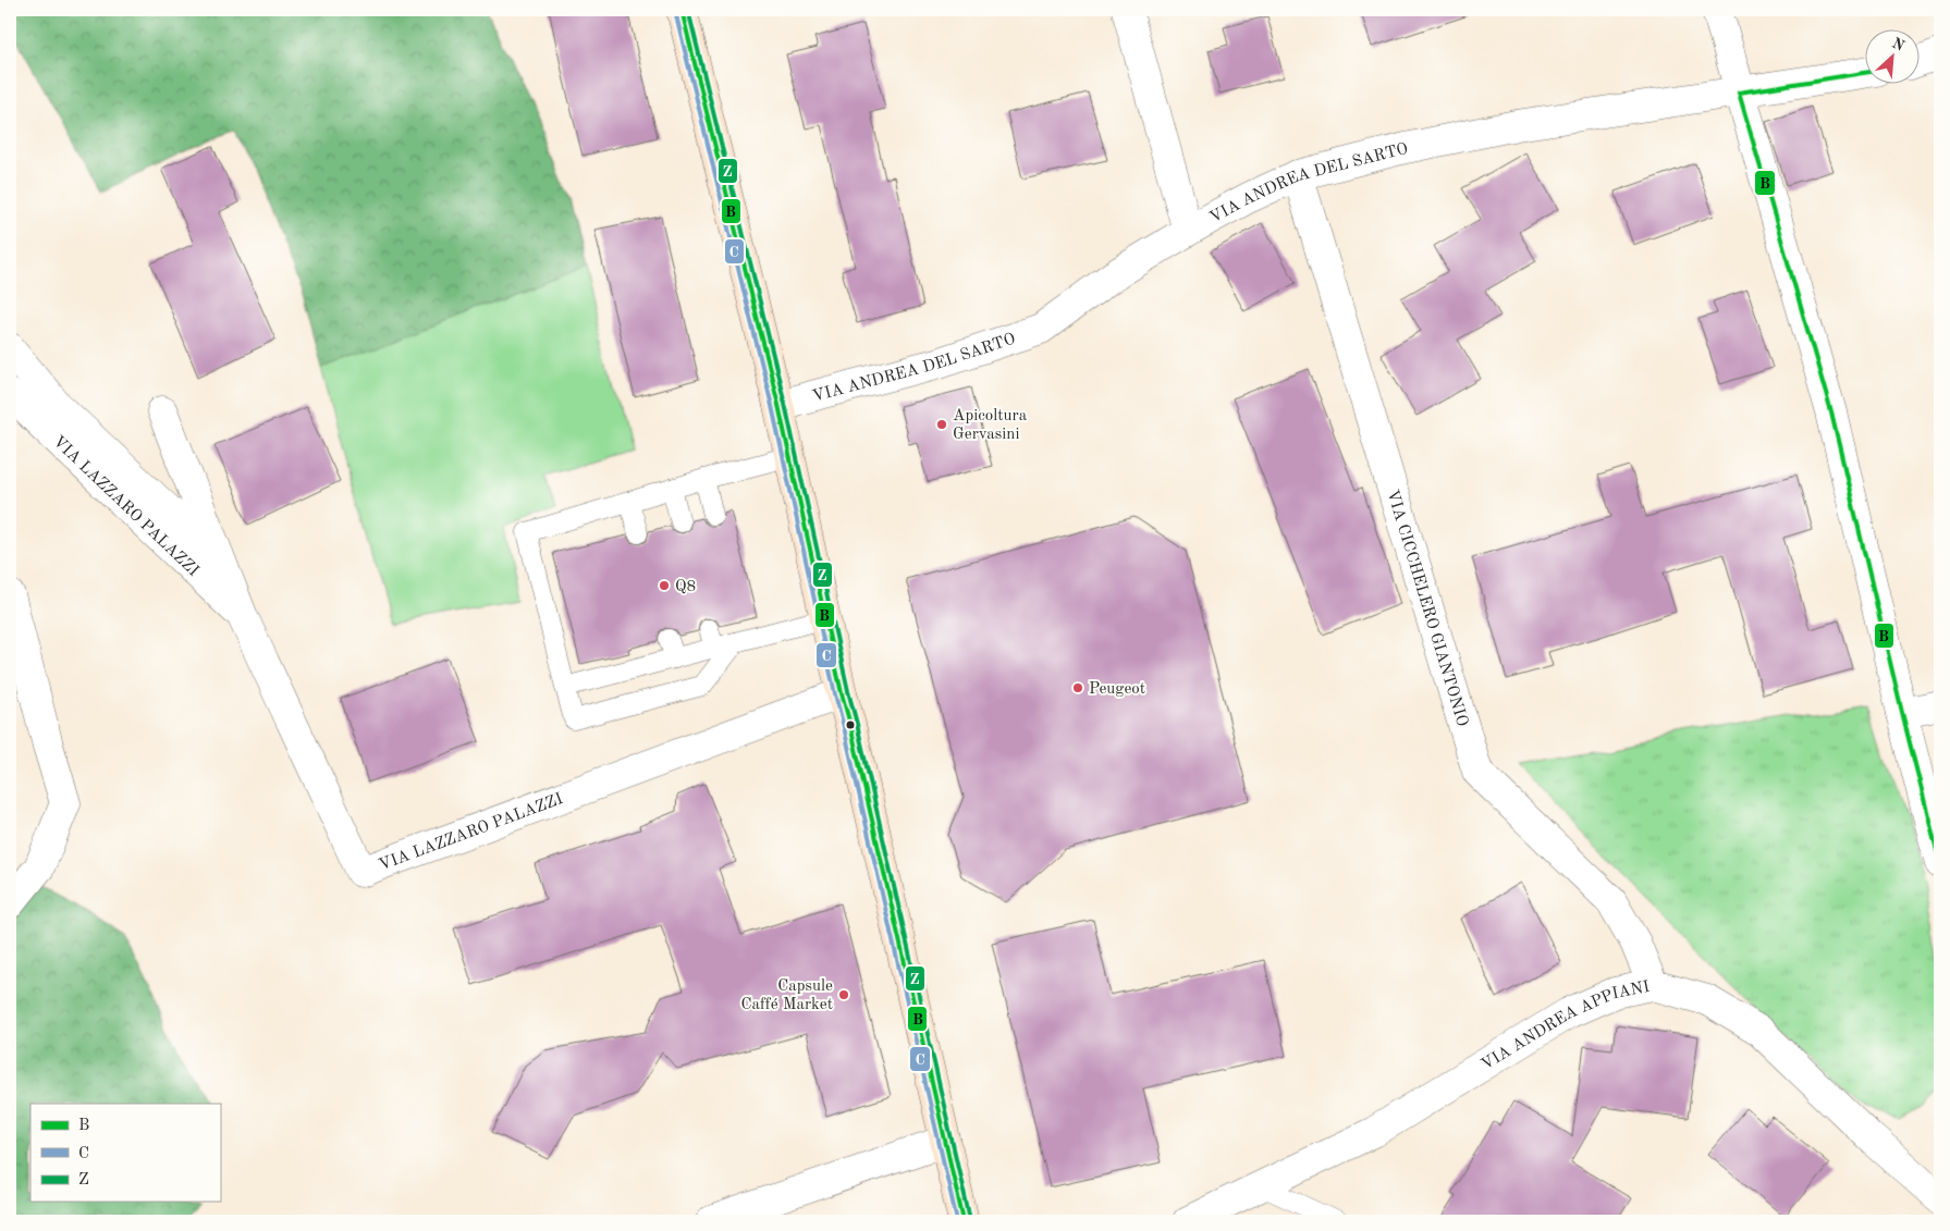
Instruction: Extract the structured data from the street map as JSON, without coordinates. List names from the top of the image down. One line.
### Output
{"streets":{"street":["VIA ANDREA DEL SARTO","VIA LAZZARO PALAZZI","VIA CICCHELERO GIANTONIO","VIA ANDREA APPIANI"]},"crossings":[["VIA ANDREA DEL SARTO","VIA CICCHELERO GIANTONIO"],["VIA CICCHELERO GIANTONIO","VIA ANDREA APPIANI"]],"places":["Apicoltura Gervasini","Q8","Peugeot","Capsule Caffé Market"],"lines":["transit line B","transit line Z","transit line C"],"legend":["B","C","Z"],"north":"top right"}
